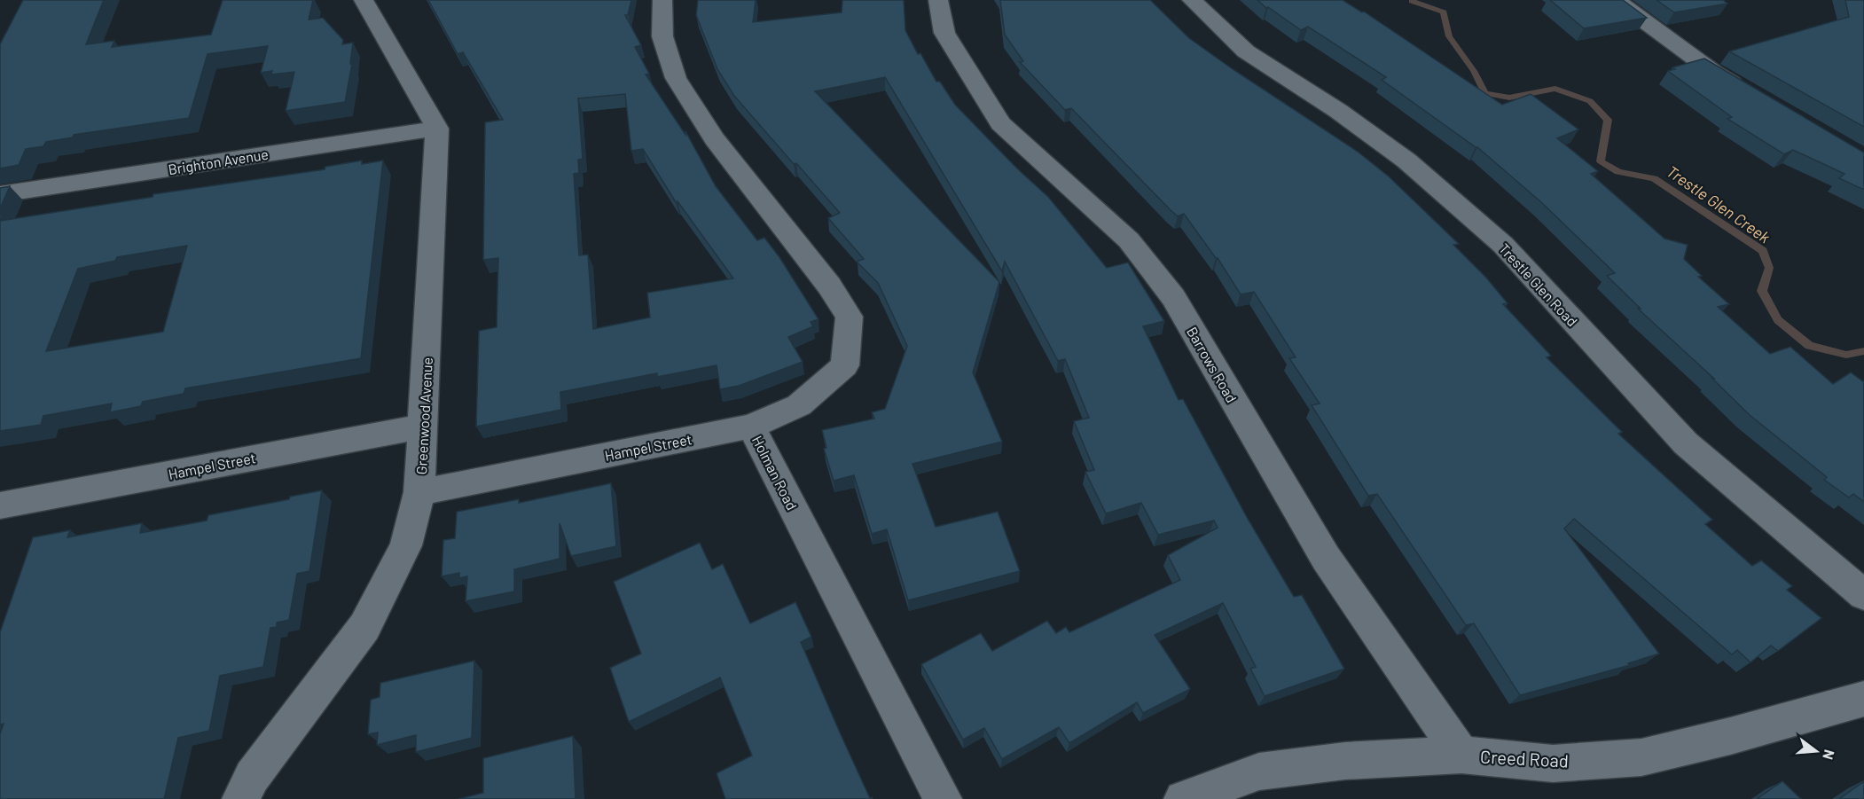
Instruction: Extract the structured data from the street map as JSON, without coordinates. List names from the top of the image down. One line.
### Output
{"streets":{"street":["Brighton Avenue","Trestle Glen Road","Barrows Road","Greenwood Avenue","Hampel Street","Holman Road","Creed Road"]},"crossings":[["Brighton Avenue","Greenwood Avenue"],["Barrows Road","Creed Road"],["Greenwood Avenue","Hampel Street"],["Hampel Street","Holman Road"]],"water":["Trestle Glen Creek"],"north":"right"}
